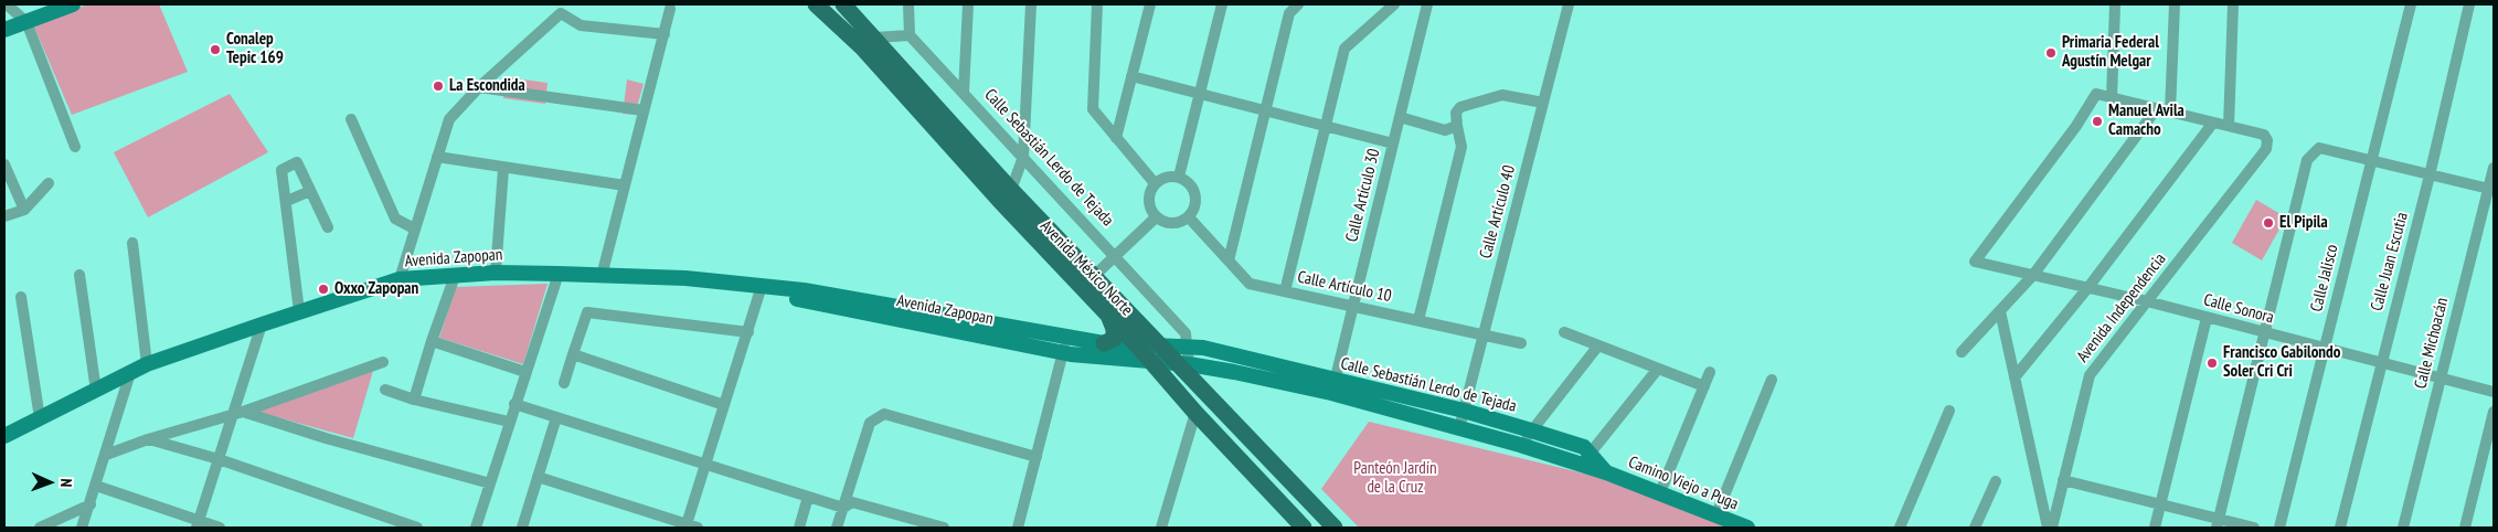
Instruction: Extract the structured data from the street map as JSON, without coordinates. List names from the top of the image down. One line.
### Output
{"streets":{"main road":["Calle Sebastián Lerdo de Tejada","Avenida Zapopan","Avenida México Norte","Camino Viejo a Puga"],"street":["Calle Artículo 30","Calle Artículo 40","Calle Juan Escutia","Calle Jalisco","Calle Artículo 10","Avenida Independencia","Calle Sonora","Calle Michoacán"]},"crossings":[["Calle Sebastián Lerdo de Tejada","Calle Artículo 30"],["Calle Sebastián Lerdo de Tejada","Calle Artículo 40"],["Calle Sebastián Lerdo de Tejada","Avenida Zapopan"],["Calle Sebastián Lerdo de Tejada","Avenida México Norte"],["Calle Sebastián Lerdo de Tejada","Camino Viejo a Puga"],["Calle Artículo 30","Calle Artículo 10"],["Calle Artículo 40","Calle Artículo 10"],["Avenida Zapopan","Avenida México Norte"],["Calle Juan Escutia","Calle Sonora"],["Calle Jalisco","Calle Sonora"],["Avenida Independencia","Calle Sonora"],["Calle Sonora","Calle Michoacán"]],"parks":["Panteón Jardín de la Cruz"],"places":["Conalep Tepic 169","Primaria Federal Agustín Melgar","La Escondida","Manuel Avila Camacho","El Pipila","Oxxo Zapopan","Francisco Gabilondo Soler Cri Cri"],"north":"right"}
